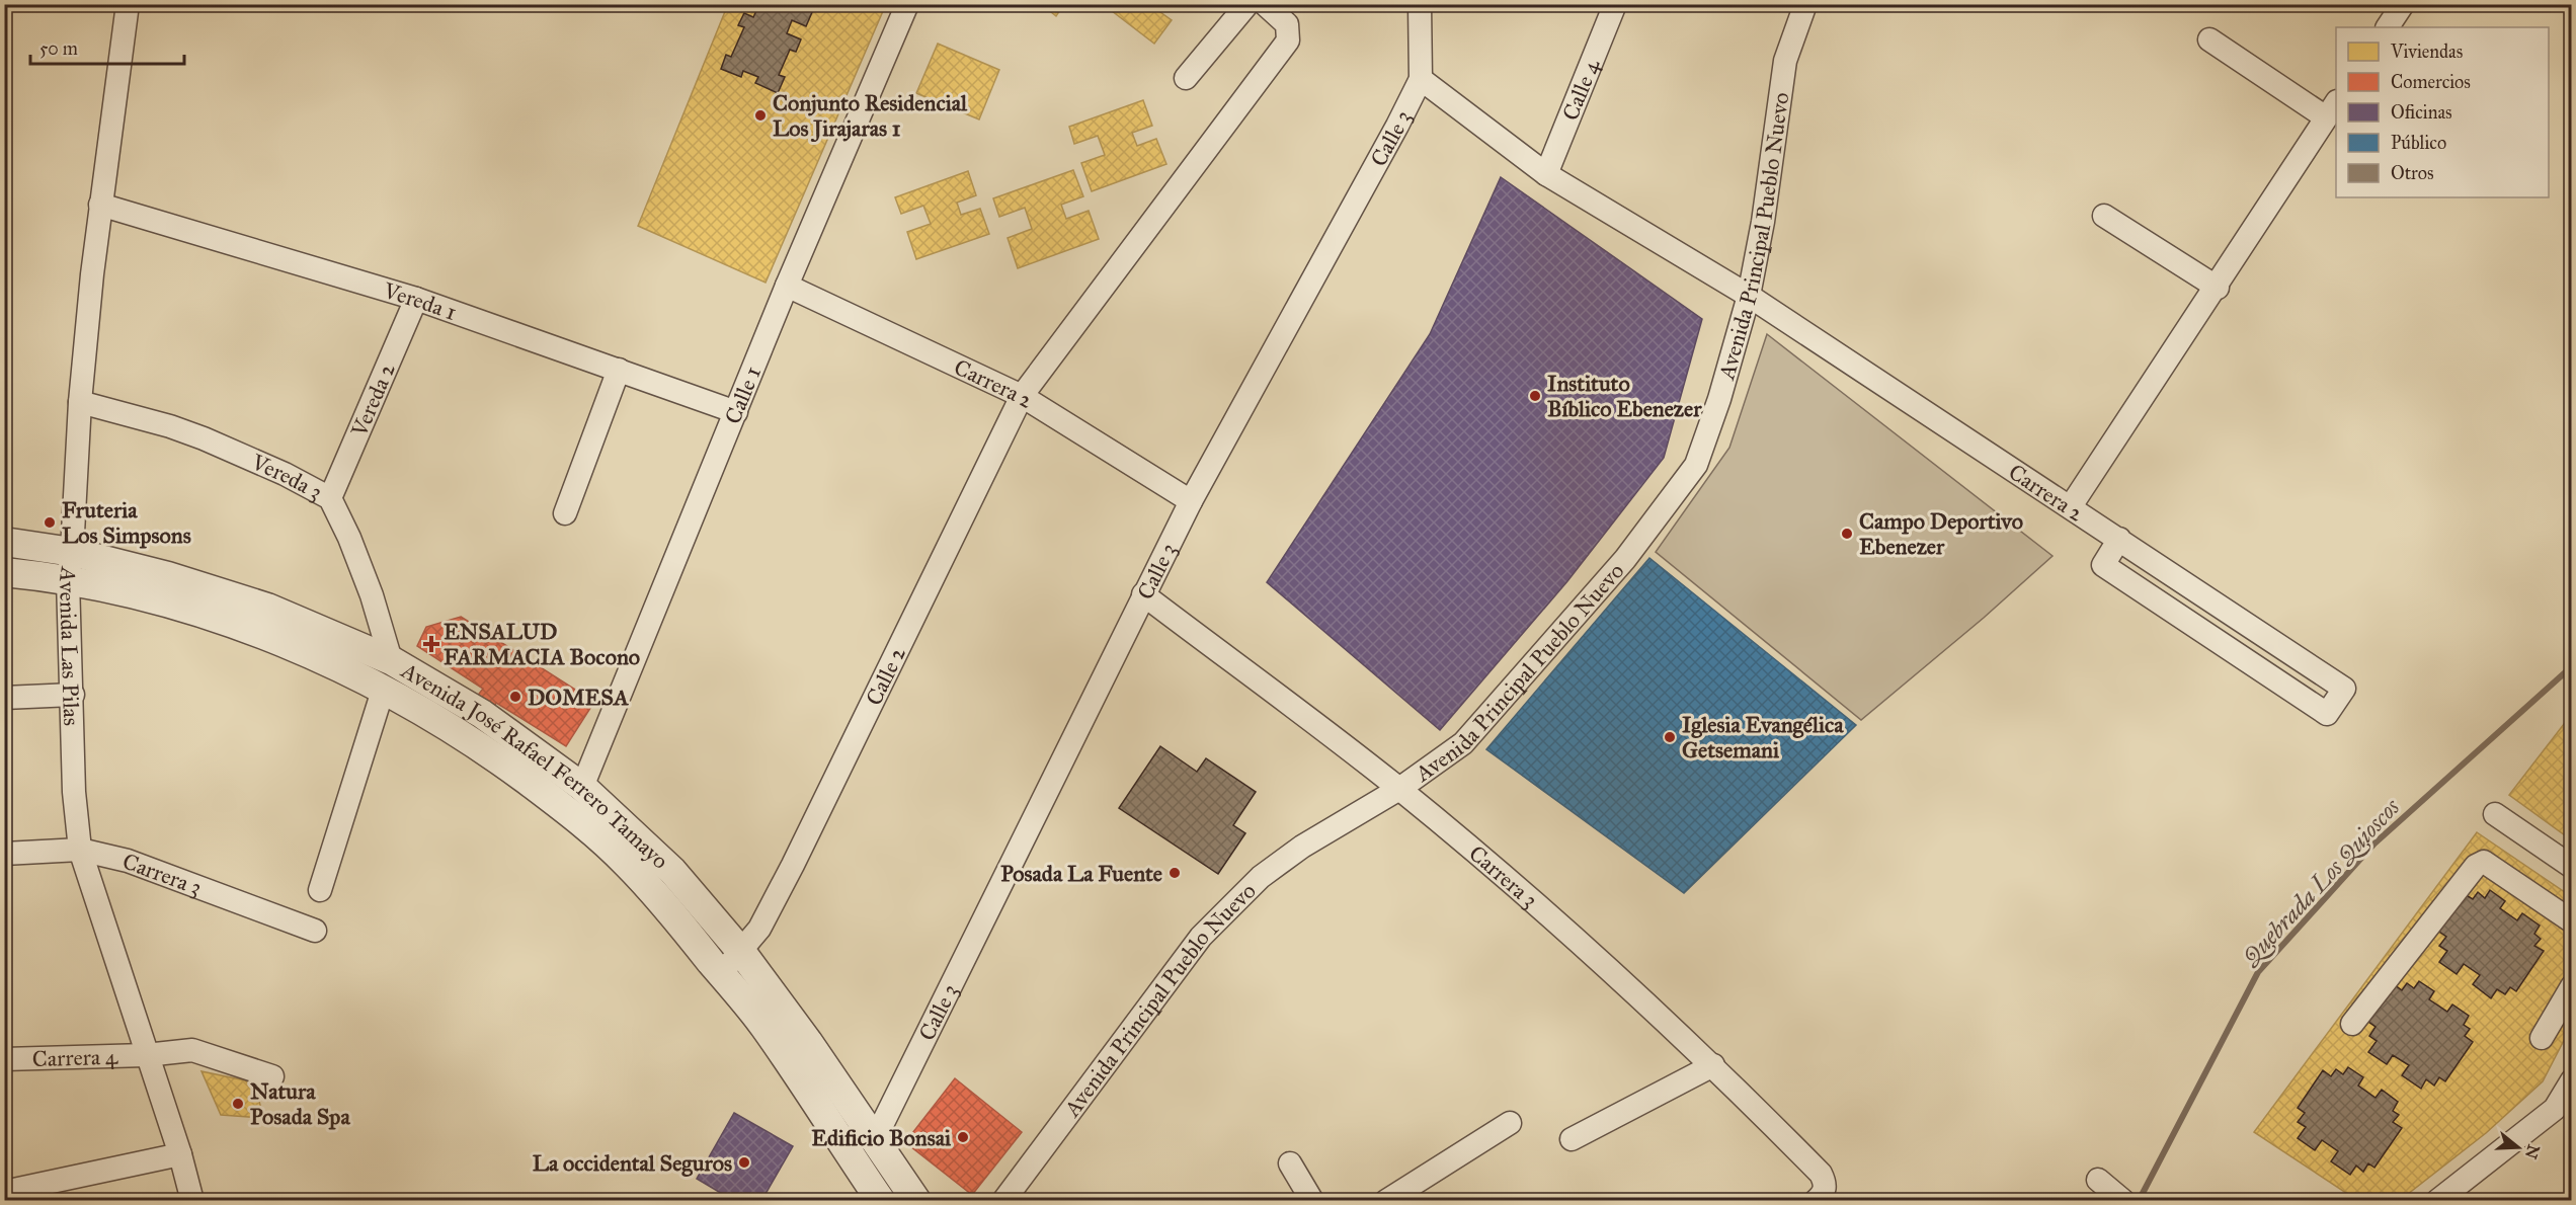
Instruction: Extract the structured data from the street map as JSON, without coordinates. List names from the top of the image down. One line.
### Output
{"streets":{"street":["Calle 4","Calle 3","Avenida Principal Pueblo Nuevo","Vereda 1","Carrera 2","Calle 1","Vereda 2","Vereda 3","Avenida Las Pilas","Calle 2","Avenida José Rafael Ferrero Tamayo","Carrera 3","Carrera 4"]},"crossings":[["Calle 4","Carrera 2"],["Calle 3","Carrera 2"],["Calle 3","Avenida José Rafael Ferrero Tamayo"],["Calle 3","Carrera 3"],["Avenida Principal Pueblo Nuevo","Carrera 2"],["Avenida Principal Pueblo Nuevo","Carrera 3"],["Vereda 1","Calle 1"],["Vereda 1","Vereda 2"],["Vereda 1","Avenida Las Pilas"],["Carrera 2","Calle 1"],["Carrera 2","Calle 2"],["Calle 1","Avenida José Rafael Ferrero Tamayo"],["Vereda 2","Vereda 3"],["Vereda 3","Avenida Las Pilas"],["Vereda 3","Avenida José Rafael Ferrero Tamayo"],["Avenida Las Pilas","Avenida José Rafael Ferrero Tamayo"],["Avenida Las Pilas","Carrera 3"],["Avenida Las Pilas","Carrera 4"],["Calle 2","Avenida José Rafael Ferrero Tamayo"]],"water":["Quebrada Los Quioscos"],"places":{"other":["Conjunto Residencial Los Jirajaras 1","Instituto Bíblico Ebenezer","Fruteria Los Simpsons","Campo Deportivo Ebenezer","DOMESA","Iglesia Evangélica Getsemani","Posada La Fuente","Natura Posada Spa","Edificio Bonsai","La occidental Seguros"],"health":["ENSALUD FARMACIA Bocono"]},"legend":["Viviendas","Comercios","Oficinas","Público","Otros"],"scale_bar":"50 m","north":"right"}
